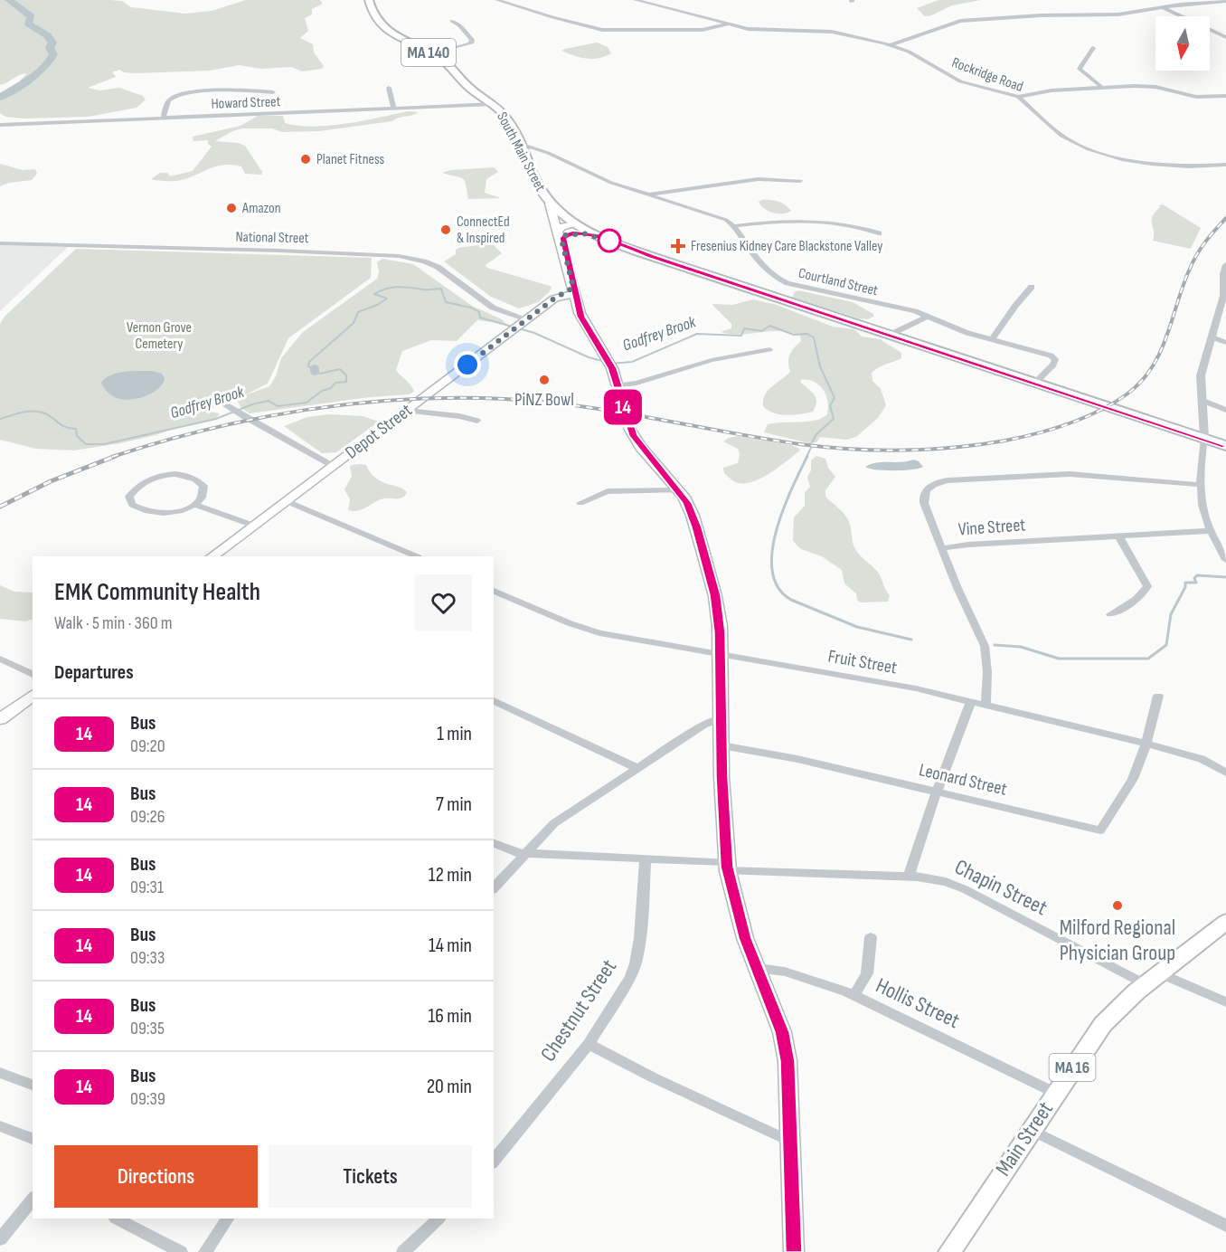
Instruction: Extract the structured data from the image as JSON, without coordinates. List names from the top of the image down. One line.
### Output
{"streets":{"main road":["MA 140","South Main Street","Depot Street","MA 16","Main Street"],"street":["Rockridge Road","Howard Street","National Street","Courtland Street","Vine Street","Fruit Street","Leonard Street","Chapin Street","Hollis Street","Chestnut Street"]},"crossings":[["MA 140","South Main Street"],["MA 140","Courtland Street"],["Howard Street","South Main Street"],["South Main Street","Courtland Street"],["National Street","Depot Street"],["Vine Street","Fruit Street"],["Fruit Street","Leonard Street"],["Chapin Street","Chestnut Street"],["Chapin Street","Main Street"],["Hollis Street","Main Street"]],"water":["Godfrey Brook"],"parks":["Vernon Grove Cemetery"],"places":{"other":["Planet Fitness","Amazon","ConnectEd & Inspired","PiNZ Bowl","Milford Regional Physician Group"],"health":["Fresenius Kidney Care Blackstone Valley"]},"lines":["bus line 14"],"north":"bottom","page":{"on_map":"14","heading":[["EMK Community Health","Walk · 5 min · 360 m"],"Departures"],"list":[{"mark":"14","name":"Bus","note":"09:20","value":"1 min"},{"mark":"14","name":"Bus","note":"09:26","value":"7 min"},{"mark":"14","name":"Bus","note":"09:31","value":"12 min"},{"mark":"14","name":"Bus","note":"09:33","value":"14 min"},{"mark":"14","name":"Bus","note":"09:35","value":"16 min"},{"mark":"14","name":"Bus","note":"09:39","value":"20 min"}],"buttons":["Directions","Tickets"]}}
